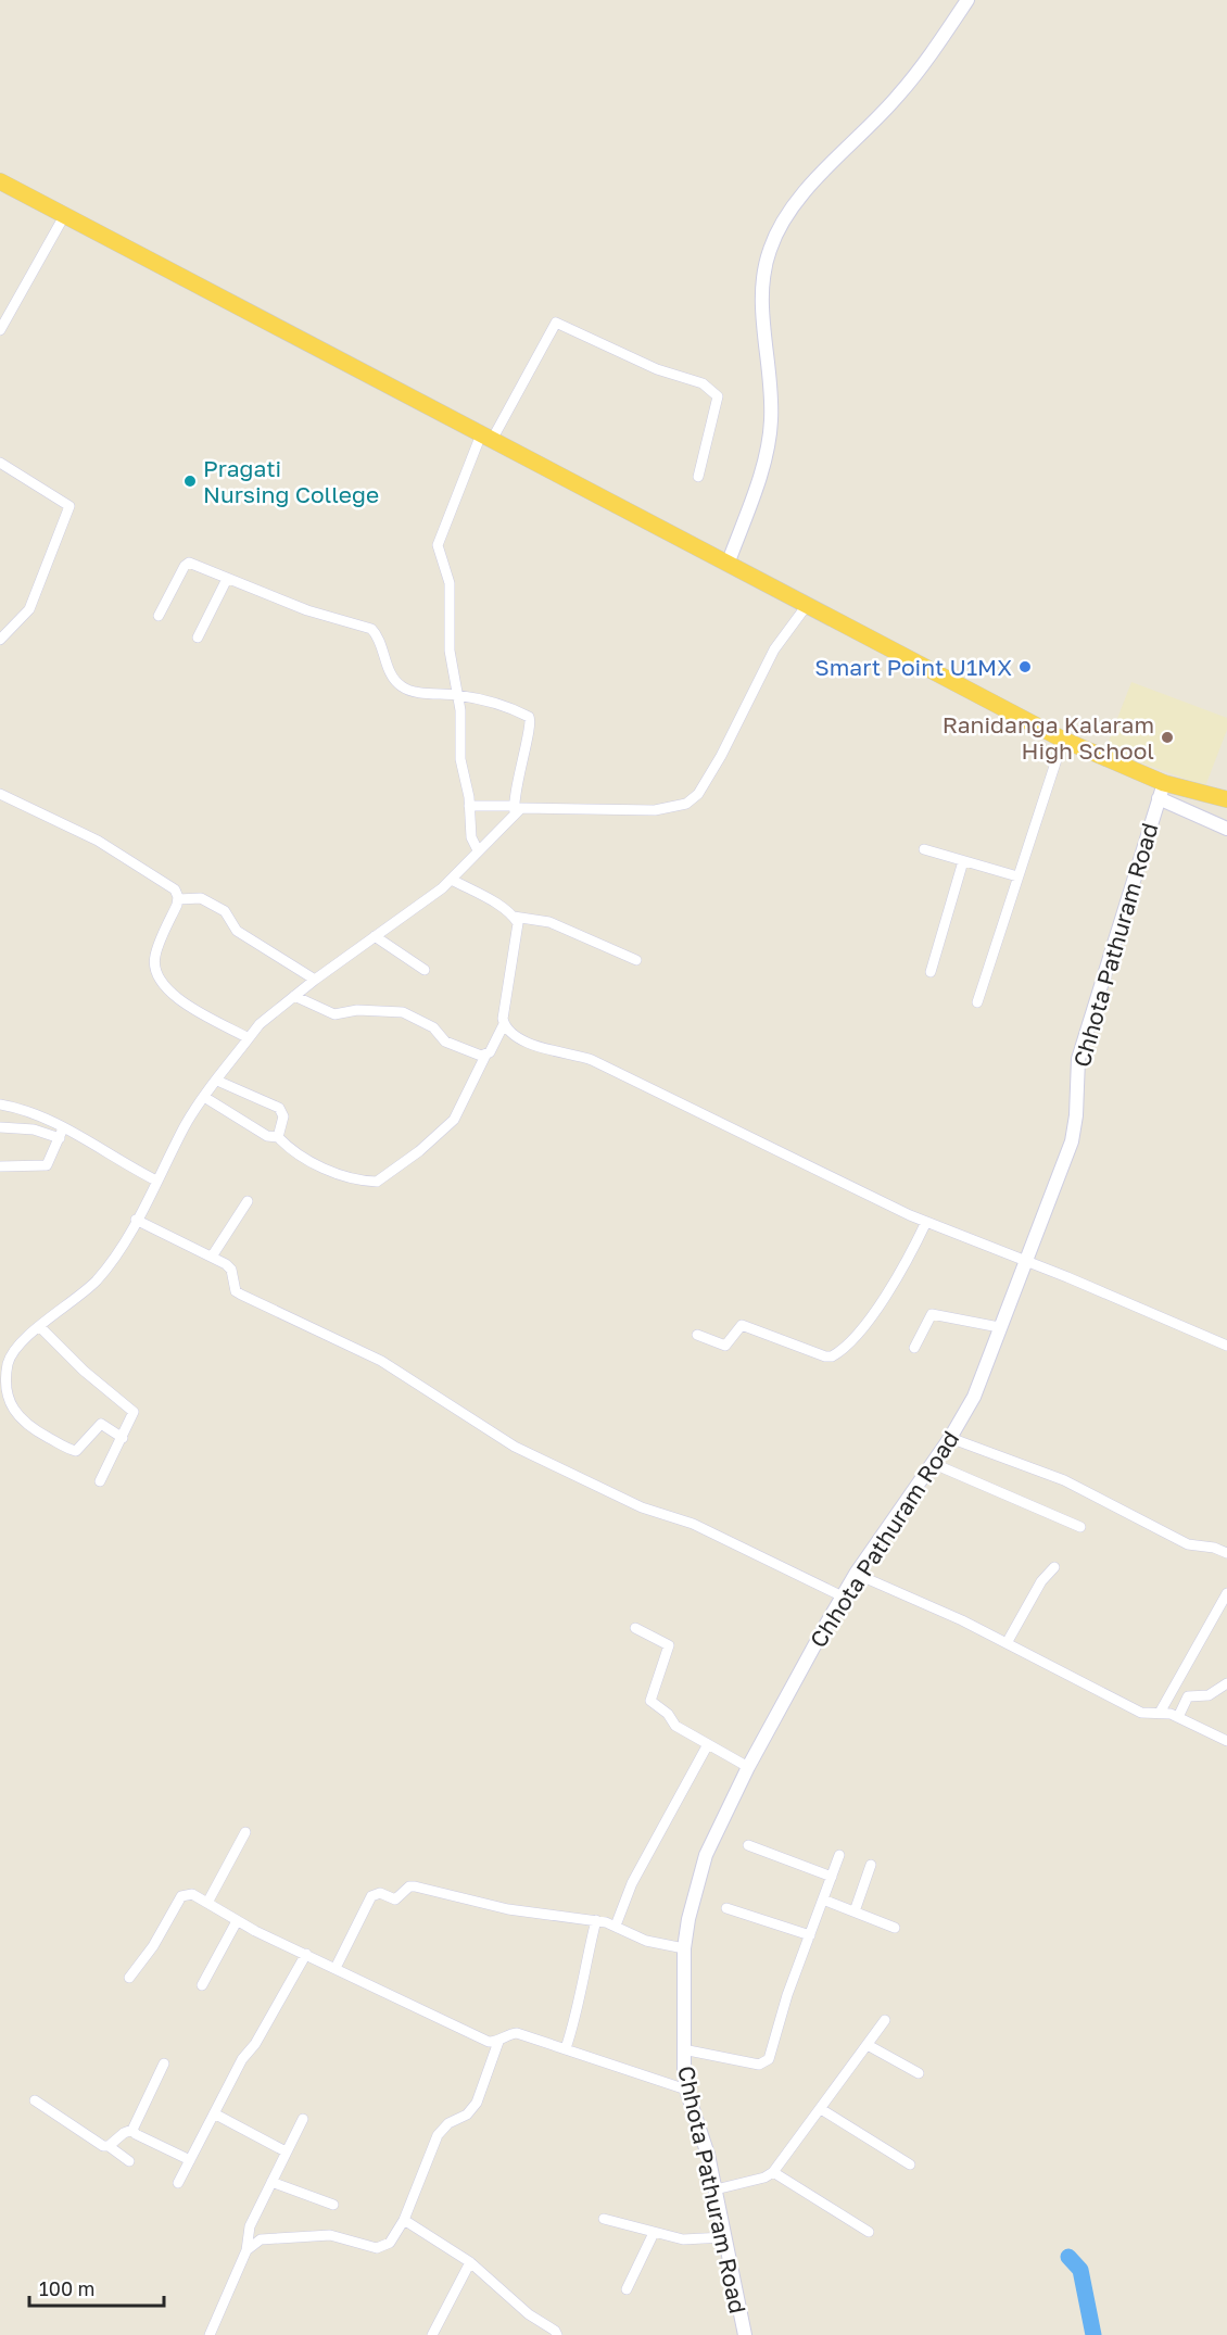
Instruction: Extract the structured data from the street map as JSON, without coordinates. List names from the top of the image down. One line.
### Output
{"streets":{"street":["Chhota Pathuram Road"]},"places":["Pragati Nursing College","Smart Point U1MX","Ranidanga Kalaram High School"],"scale_bar":"100 m"}
